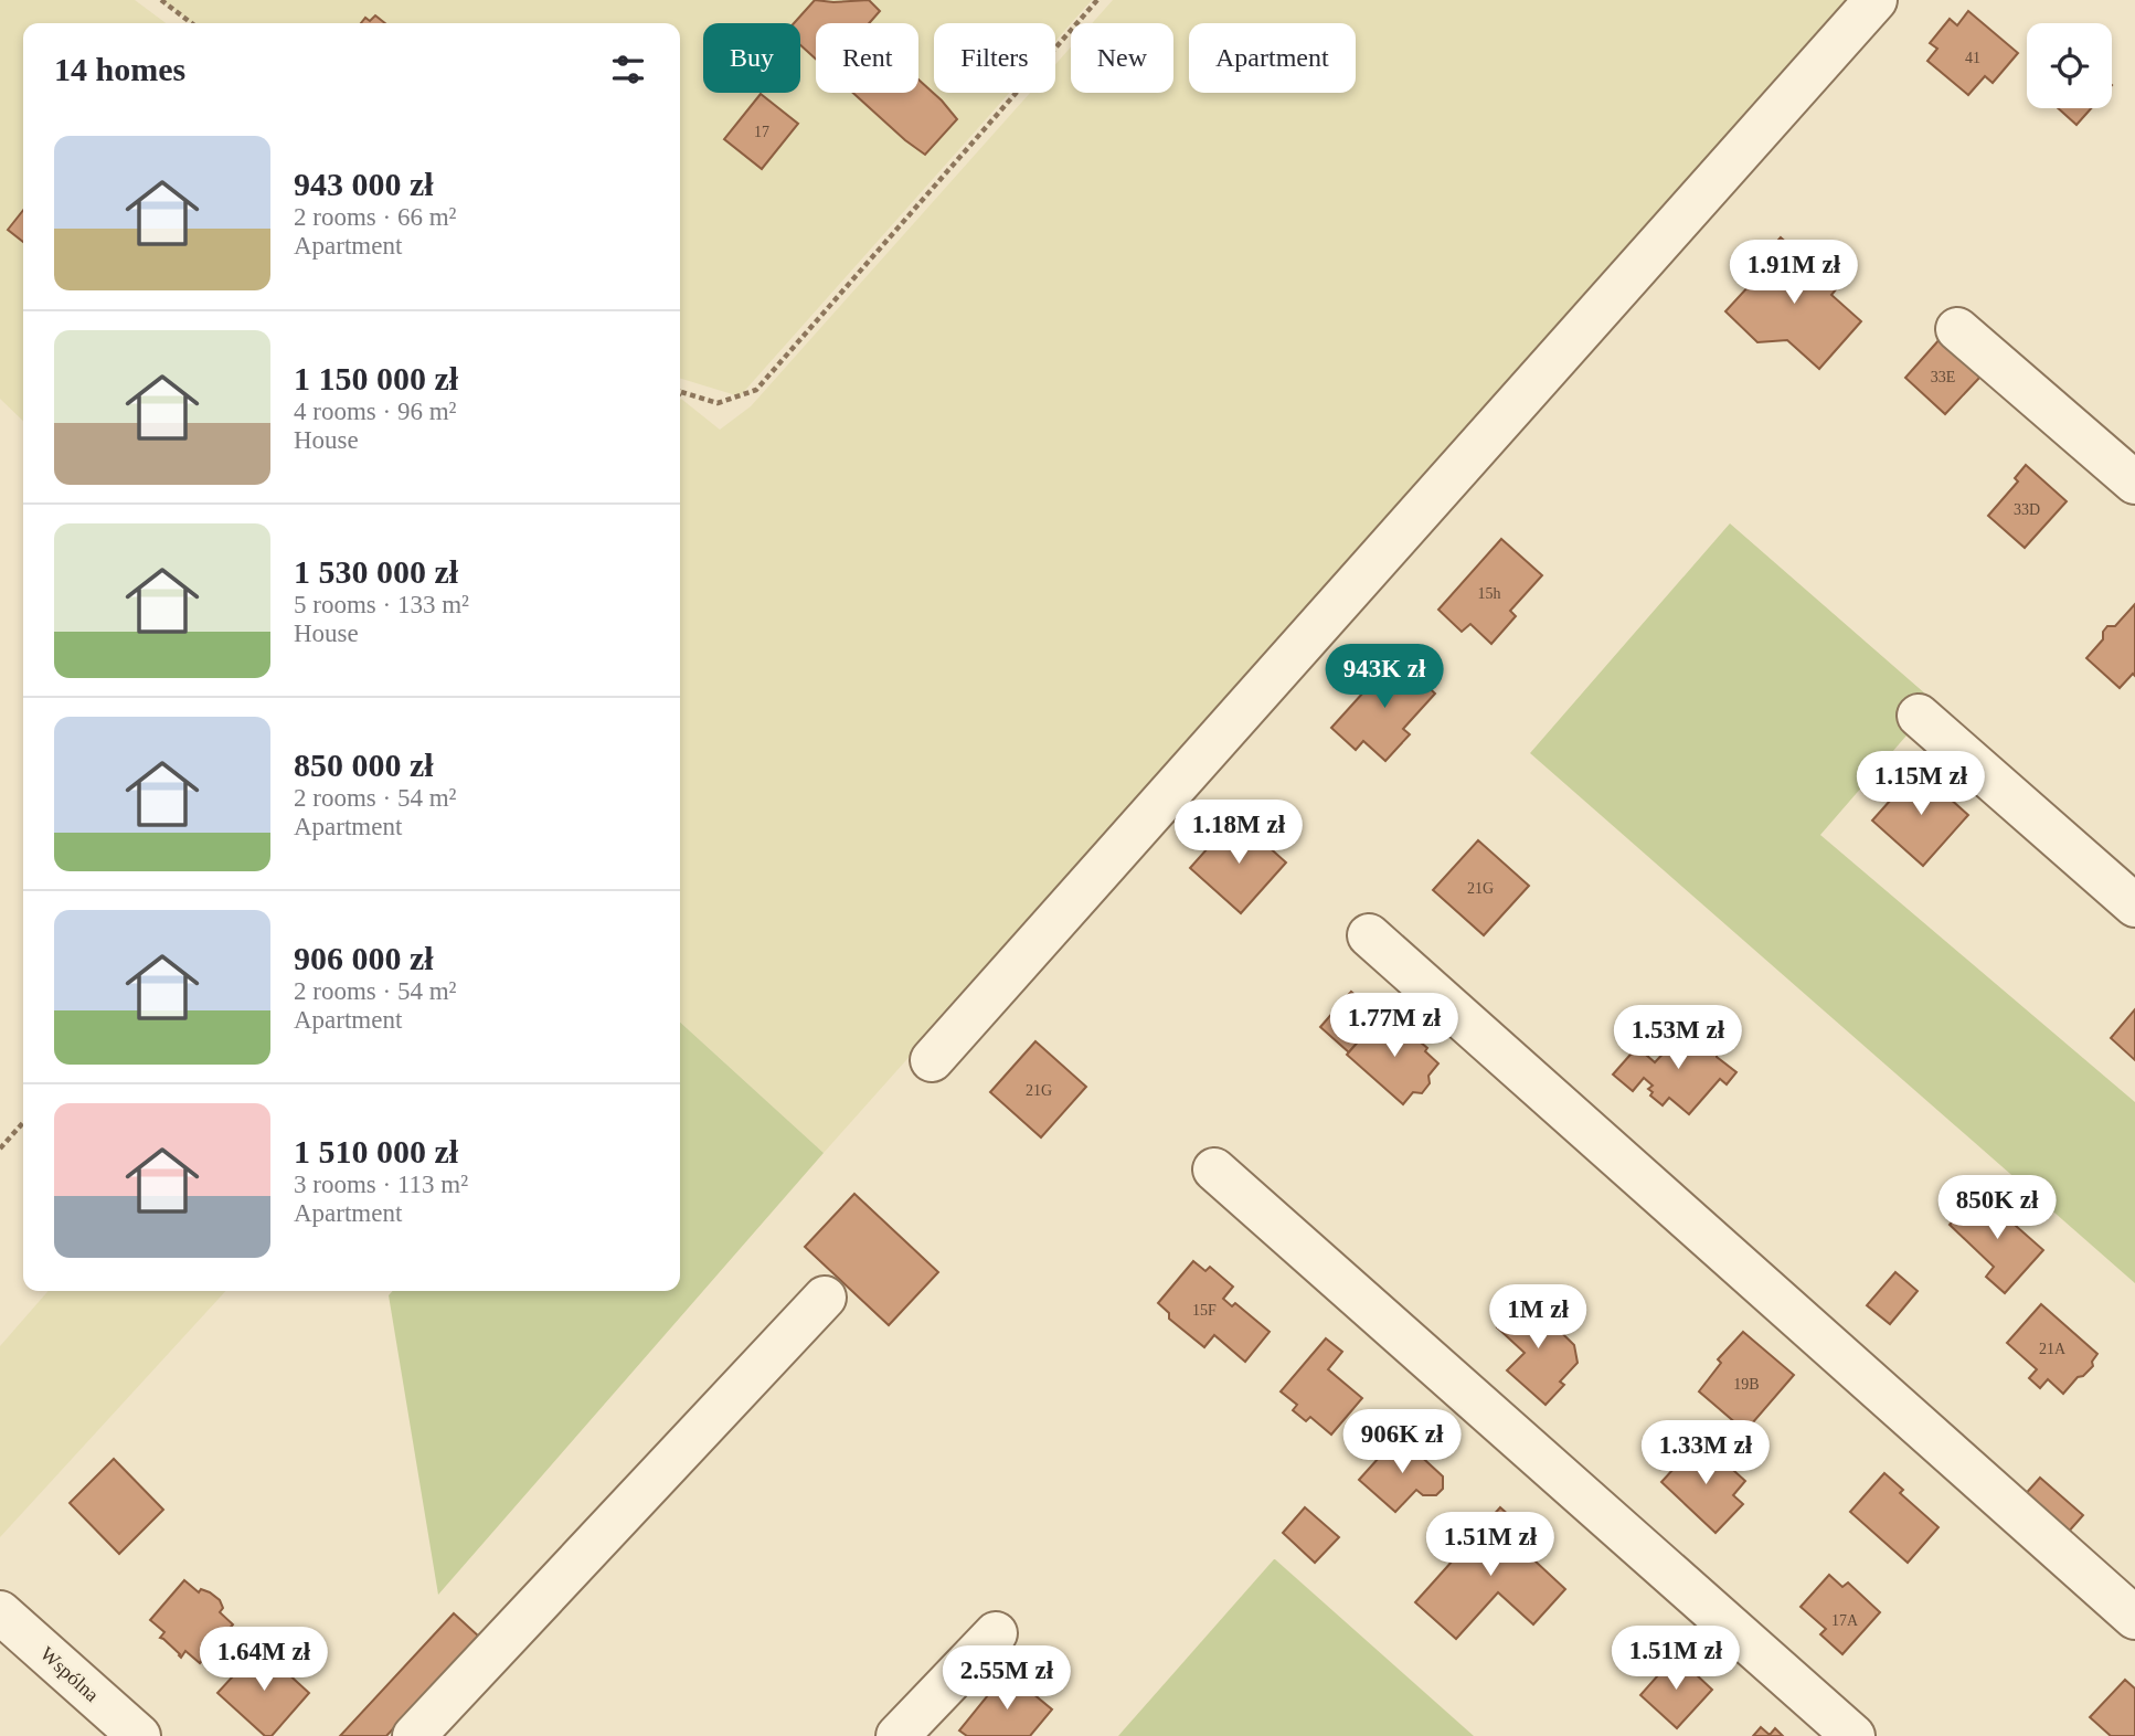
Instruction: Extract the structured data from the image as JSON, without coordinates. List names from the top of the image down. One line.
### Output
{"streets":{"street":["Wspólna"]},"house_numbers":["41","17","33E","33D","15h","21G","21G","15F","21A","19B","17A"],"page":{"chip":["Buy","Rent","Filters","New","Apartment"],"heading":"14 homes","list":[{"name":"943 000 zł","note":"2 rooms · 66 m² · Apartment"},{"name":"1 150 000 zł","note":"4 rooms · 96 m² · House"},{"name":"1 530 000 zł","note":"5 rooms · 133 m² · House"},{"name":"850 000 zł","note":"2 rooms · 54 m² · Apartment"},{"name":"906 000 zł","note":"2 rooms · 54 m² · Apartment"},{"name":"1 510 000 zł","note":"3 rooms · 113 m² · Apartment"}],"price":["1.91M zł","943K zł","1.15M zł","1.18M zł","1.77M zł","1.53M zł","850K zł","1M zł","906K zł","1.33M zł","1.51M zł","1.51M zł","1.64M zł","2.55M zł"]}}
